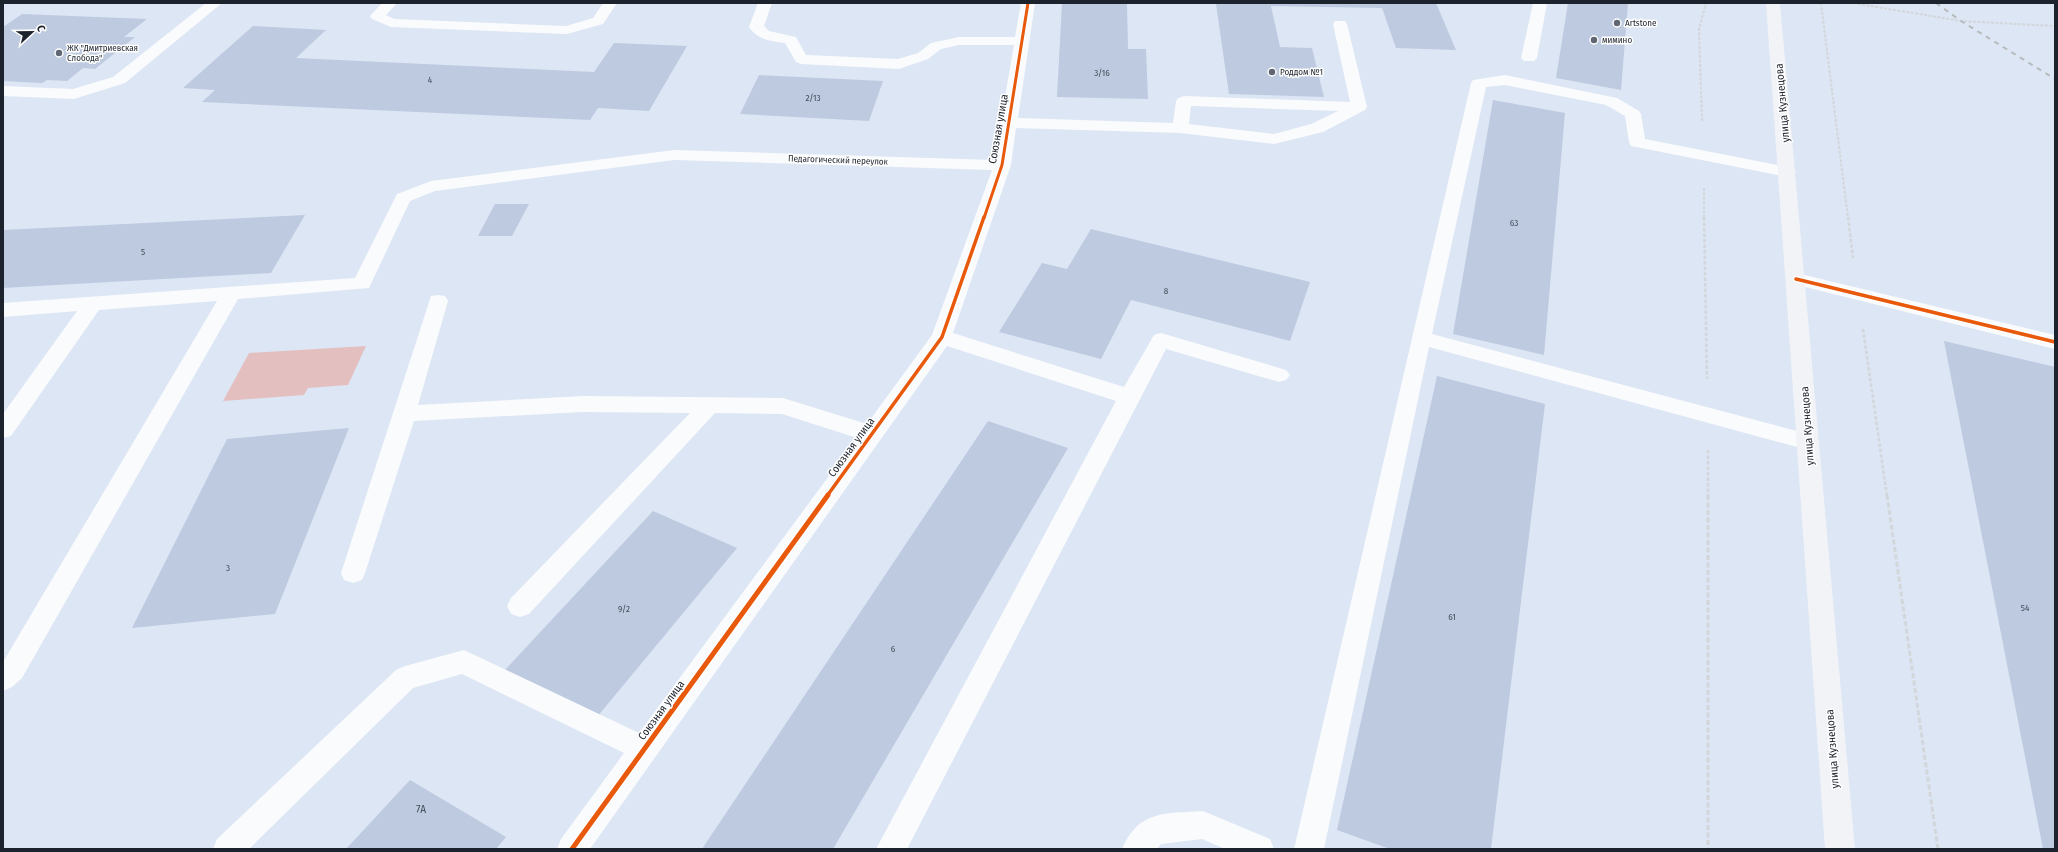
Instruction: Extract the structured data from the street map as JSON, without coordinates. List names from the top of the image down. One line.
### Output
{"streets":{"main road":["улица Кузнецова"],"street":["Союзная улица","Педагогический переулок"]},"crossings":[["Союзная улица","Педагогический переулок"]],"places":["Artstone","мимино","ЖК \"Дмитриевская Слобода\"","Роддом №1"],"house_numbers":["3/16","4","2/13","63","5","8","3","54","9/2","61","6","7А"],"north":"right"}
